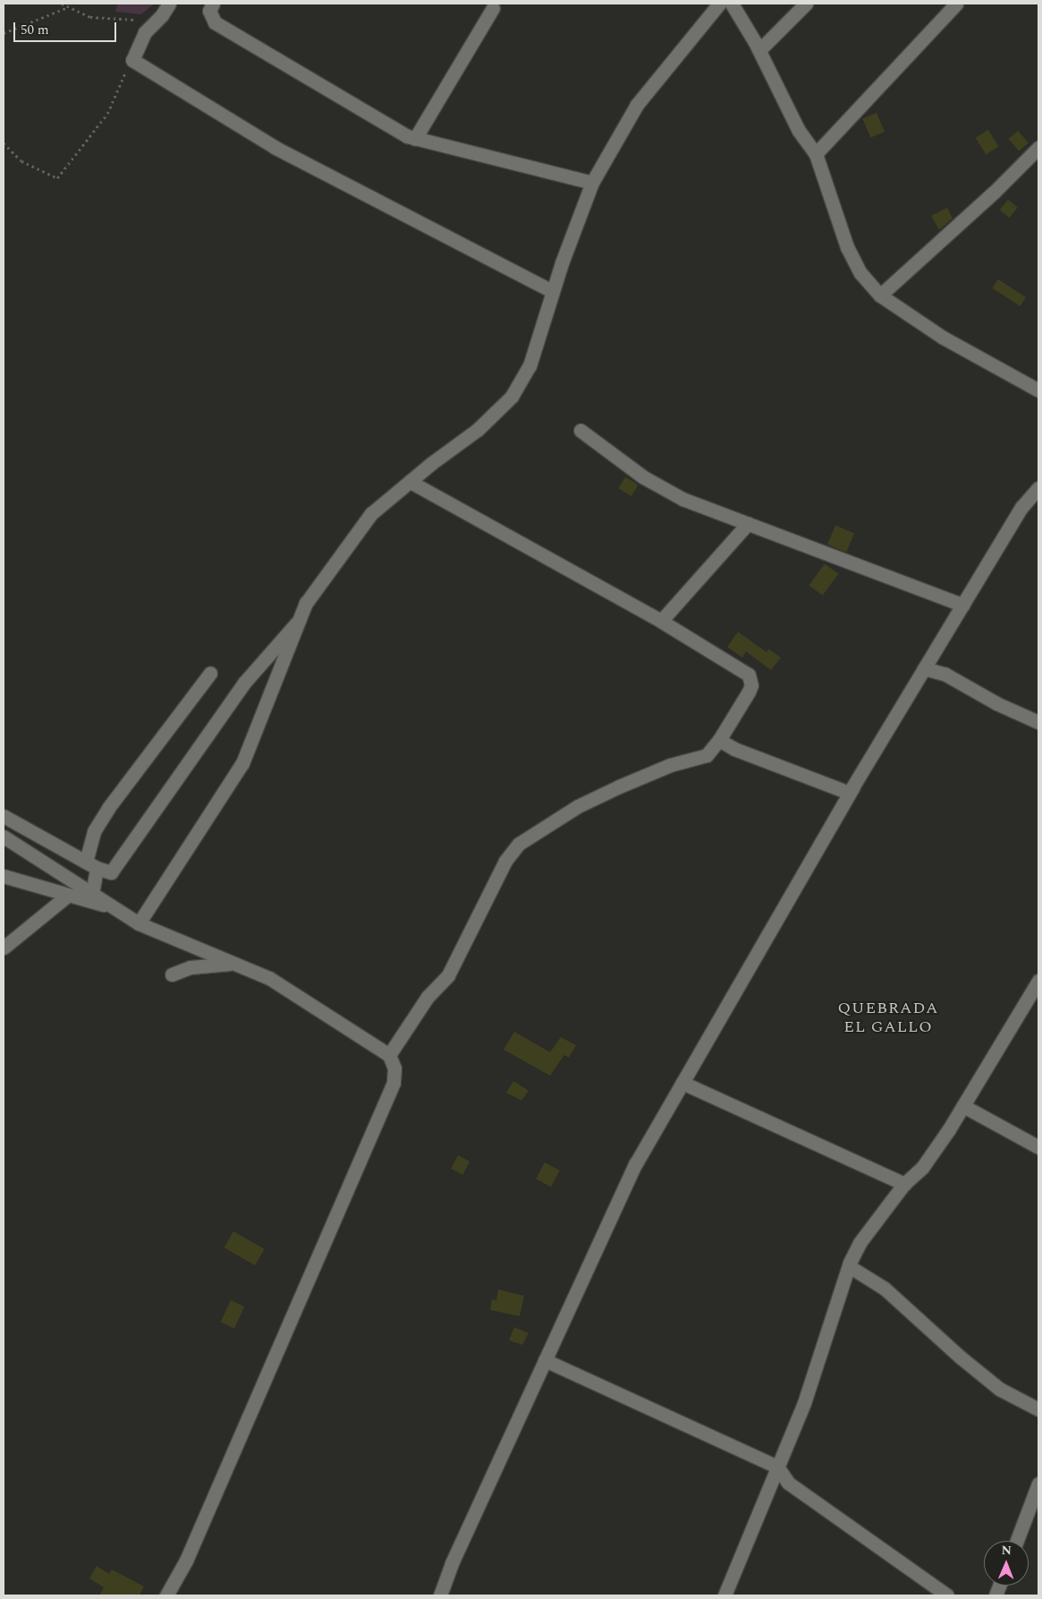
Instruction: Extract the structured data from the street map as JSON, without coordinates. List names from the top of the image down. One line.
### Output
{"districts":["QUEBRADA EL GALLO"],"scale_bar":"50 m","north":"top"}
